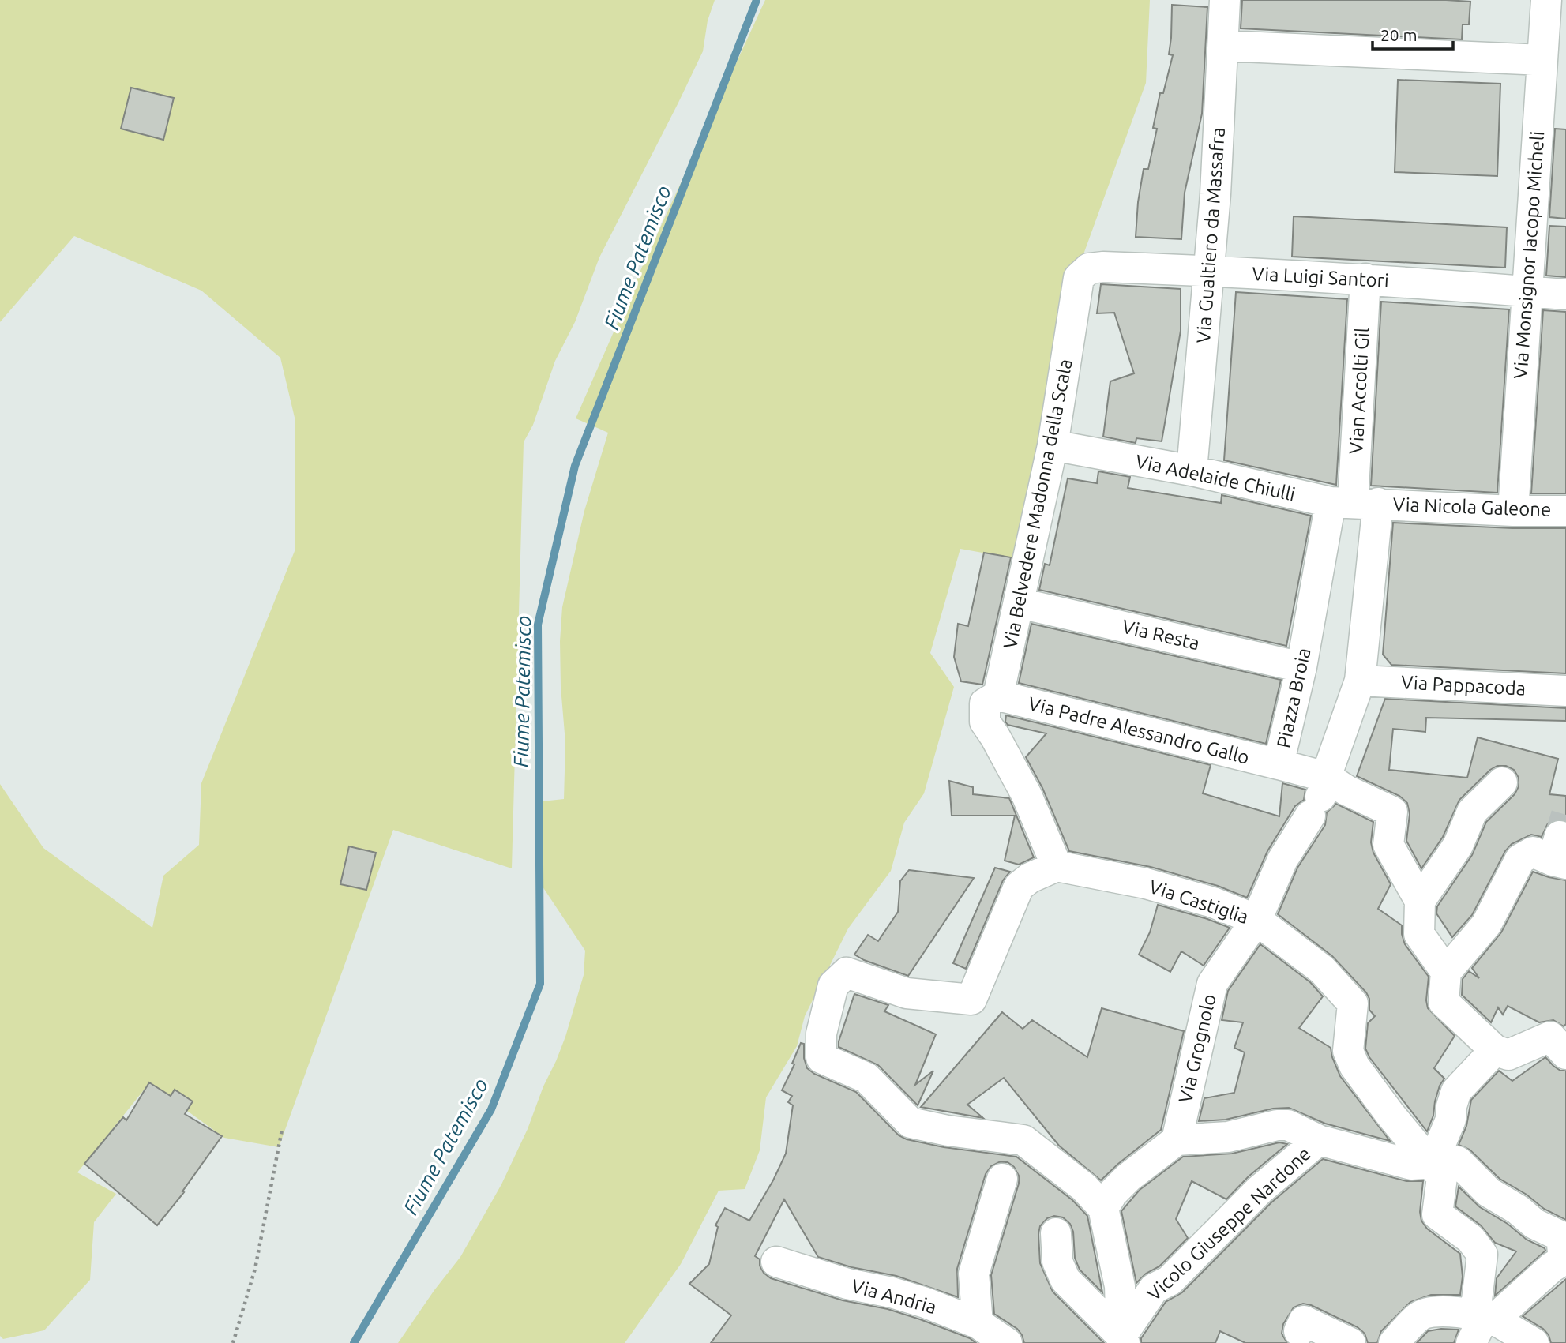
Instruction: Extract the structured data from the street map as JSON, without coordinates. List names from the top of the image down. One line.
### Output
{"streets":{"street":["Via Gualtiero da Massafra","Via Monsignor Iacopo Micheli","Via Luigi Santori","Vian Accolti Gil","Via Adelaide Chiulli","Via Belvedere Madonna della Scala","Via Nicola Galeone","Via Resta","Via Pappacoda","Piazza Broia","Via Padre Alessandro Gallo","Via Castiglia","Via Grognolo","Vicolo Giuseppe Nardone","Via Andria"]},"crossings":[["Via Gualtiero da Massafra","Via Luigi Santori"],["Via Gualtiero da Massafra","Via Adelaide Chiulli"],["Via Monsignor Iacopo Micheli","Via Luigi Santori"],["Via Monsignor Iacopo Micheli","Via Nicola Galeone"],["Via Luigi Santori","Vian Accolti Gil"],["Via Luigi Santori","Via Belvedere Madonna della Scala"],["Vian Accolti Gil","Via Adelaide Chiulli"],["Vian Accolti Gil","Via Nicola Galeone"],["Vian Accolti Gil","Piazza Broia"],["Via Adelaide Chiulli","Via Belvedere Madonna della Scala"],["Via Adelaide Chiulli","Via Nicola Galeone"],["Via Adelaide Chiulli","Piazza Broia"],["Via Belvedere Madonna della Scala","Via Resta"],["Via Belvedere Madonna della Scala","Via Padre Alessandro Gallo"],["Via Nicola Galeone","Piazza Broia"],["Via Resta","Piazza Broia"],["Piazza Broia","Via Padre Alessandro Gallo"],["Piazza Broia","Via Grognolo"],["Via Castiglia","Via Grognolo"]],"water":["Fiume Patemisco"],"scale_bar":"20 m"}
